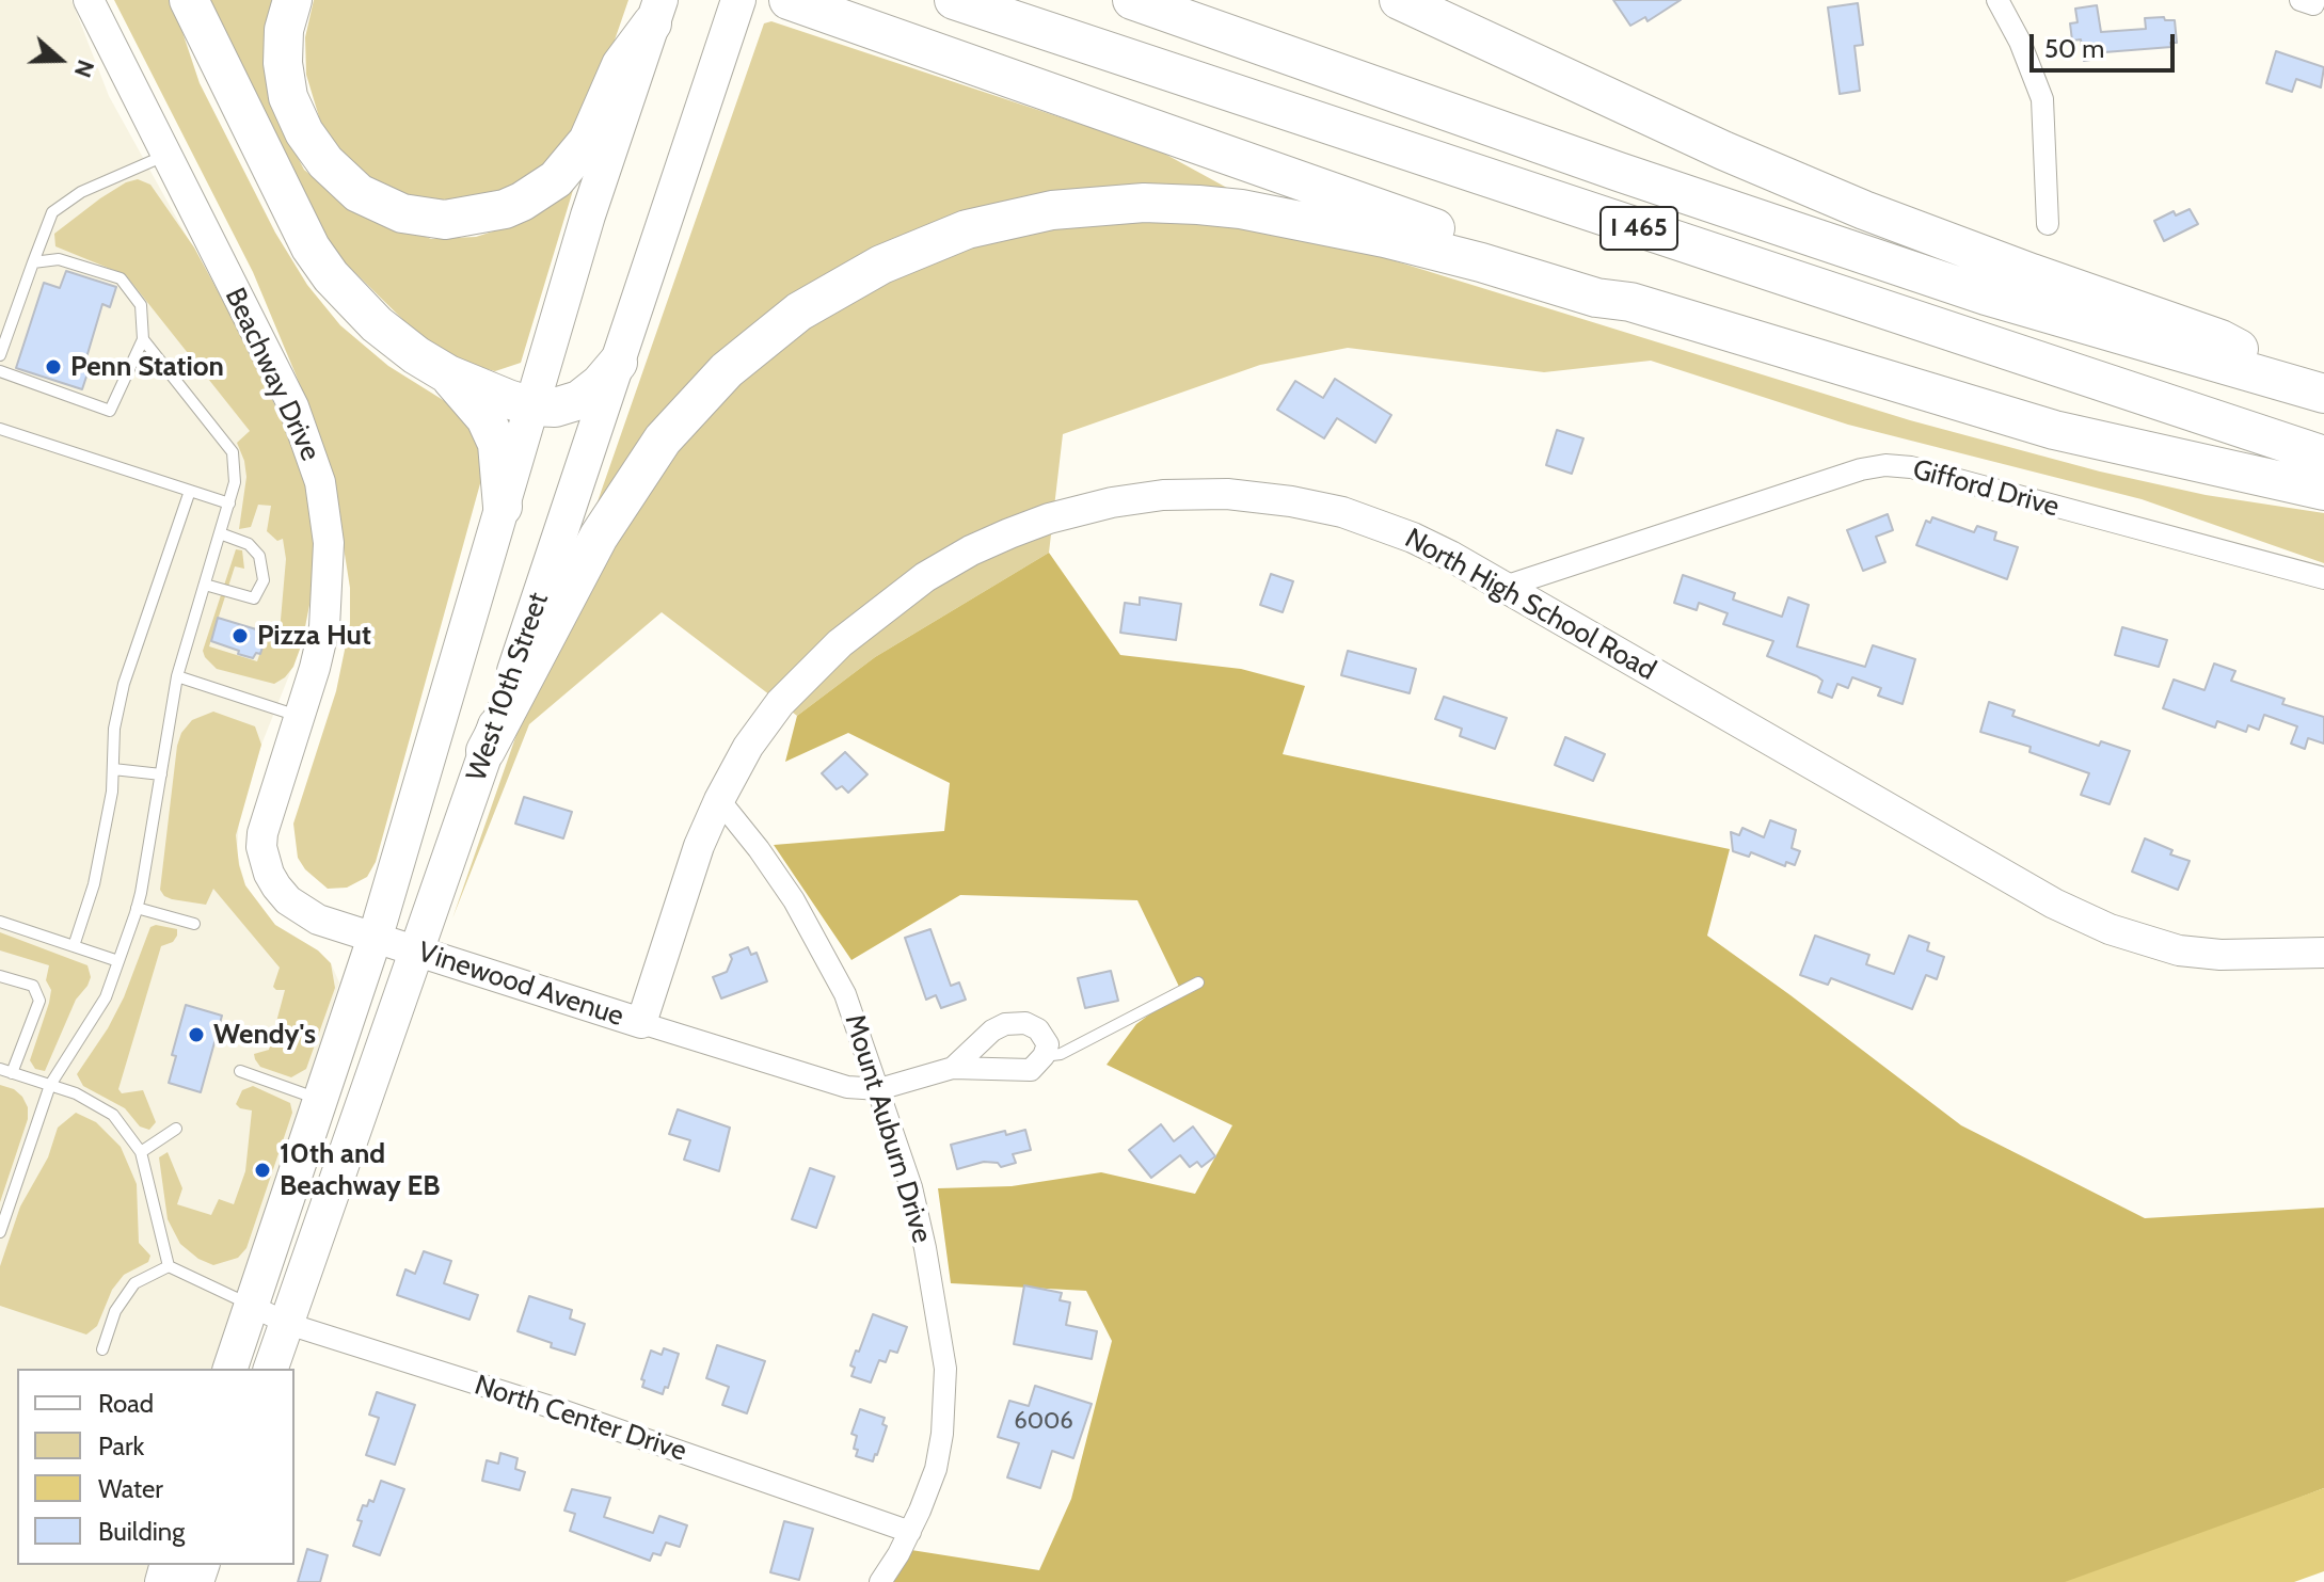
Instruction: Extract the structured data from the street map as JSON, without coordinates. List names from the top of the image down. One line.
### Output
{"streets":{"highway":["I 465"],"main road":["West 10th Street"],"street":["Beachway Drive","Gifford Drive","North High School Road","Vinewood Avenue","Mount Auburn Drive","North Center Drive"]},"crossings":[["Beachway Drive","West 10th Street"],["Beachway Drive","Vinewood Avenue"],["Gifford Drive","North High School Road"],["North High School Road","Vinewood Avenue"],["North High School Road","Mount Auburn Drive"],["West 10th Street","Vinewood Avenue"],["West 10th Street","North Center Drive"],["Mount Auburn Drive","North Center Drive"]],"places":["Penn Station","Pizza Hut","Wendy's","10th and Beachway EB"],"house_numbers":["6006"],"legend":["Road","Park","Water","Building"],"scale_bar":"50 m","north":"right"}
